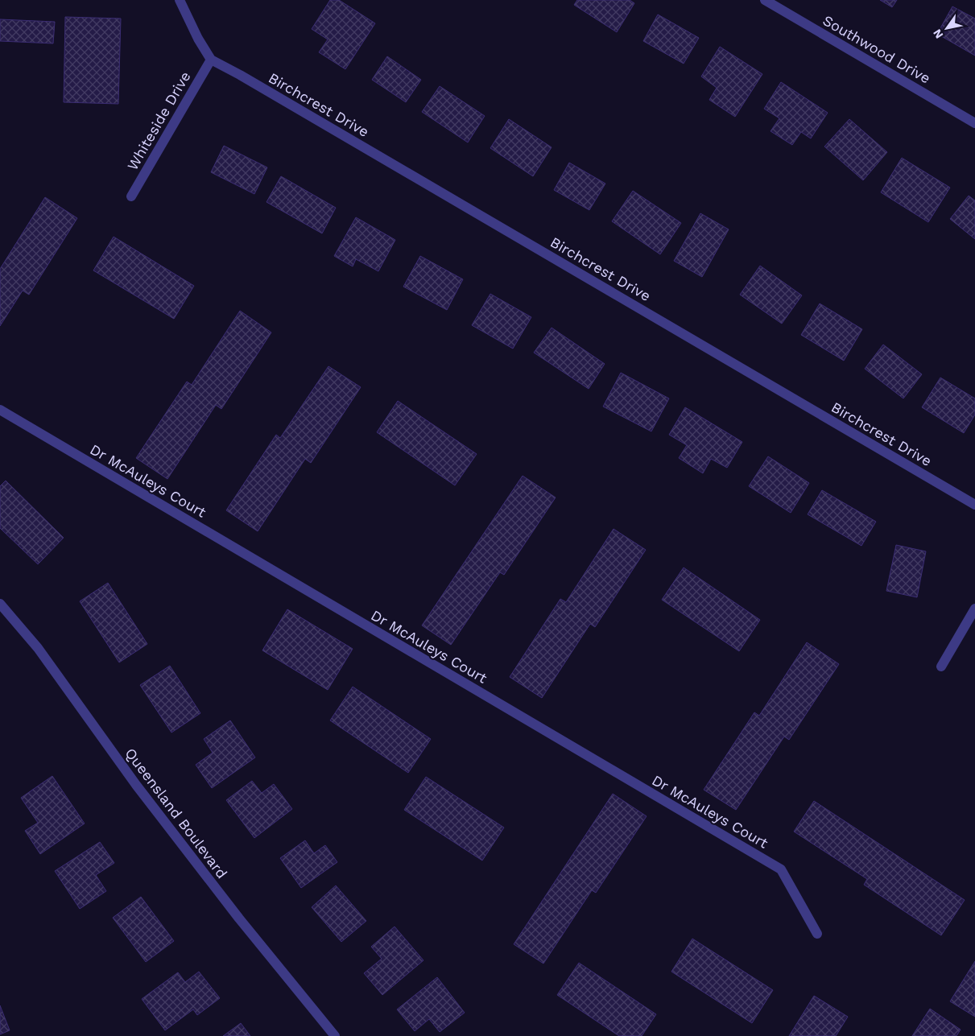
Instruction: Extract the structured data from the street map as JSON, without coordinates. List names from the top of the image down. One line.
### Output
{"streets":{"street":["Southwood Drive","Birchcrest Drive","Whiteside Drive","Dr McAuleys Court","Queensland Boulevard"]},"crossings":[["Birchcrest Drive","Whiteside Drive"]],"north":"bottom left"}
